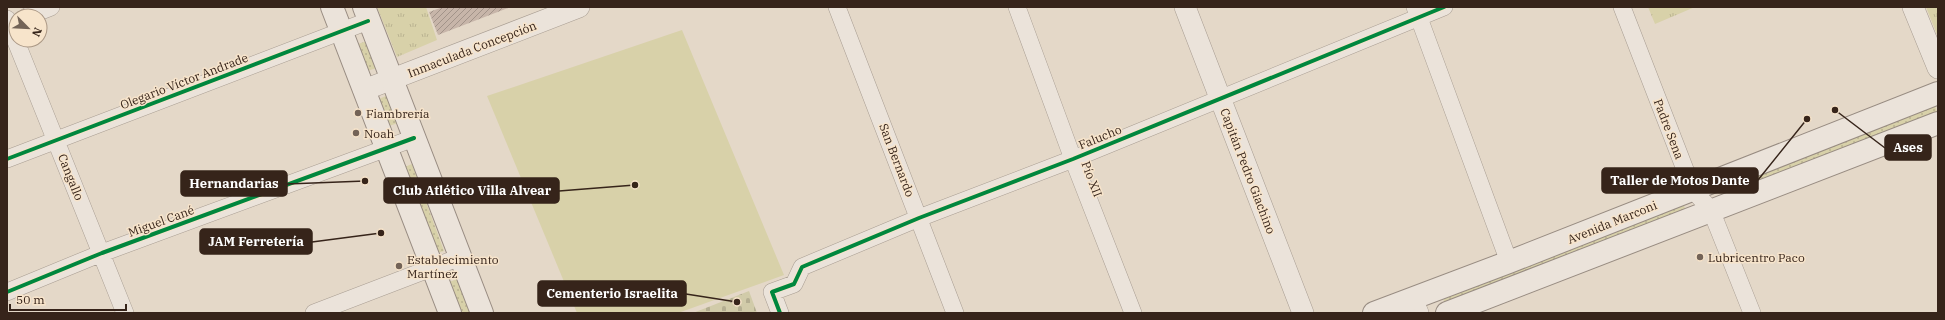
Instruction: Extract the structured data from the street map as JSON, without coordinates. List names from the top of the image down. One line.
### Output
{"streets":{"main road":["Avenida Marconi"],"street":["Inmaculada Concepción","Olegario Víctor Andrade","Padre Sena","Falucho","San Bernardo","Capitán Pedro Giachino","Cangallo","Pío XII","Miguel Cané"]},"crossings":[["Olegario Víctor Andrade","Cangallo"],["Padre Sena","Avenida Marconi"],["Falucho","San Bernardo"],["Falucho","Capitán Pedro Giachino"],["Falucho","Pío XII"],["Cangallo","Miguel Cané"]],"places":["Ases","Fiambrería","Taller de Motos Dante","Noah","Hernandarias","Club Atlético Villa Alvear","JAM Ferretería","Lubricentro Paco","Establecimiento Martínez","Cementerio Israelita"],"scale_bar":"50 m","north":"bottom right"}
